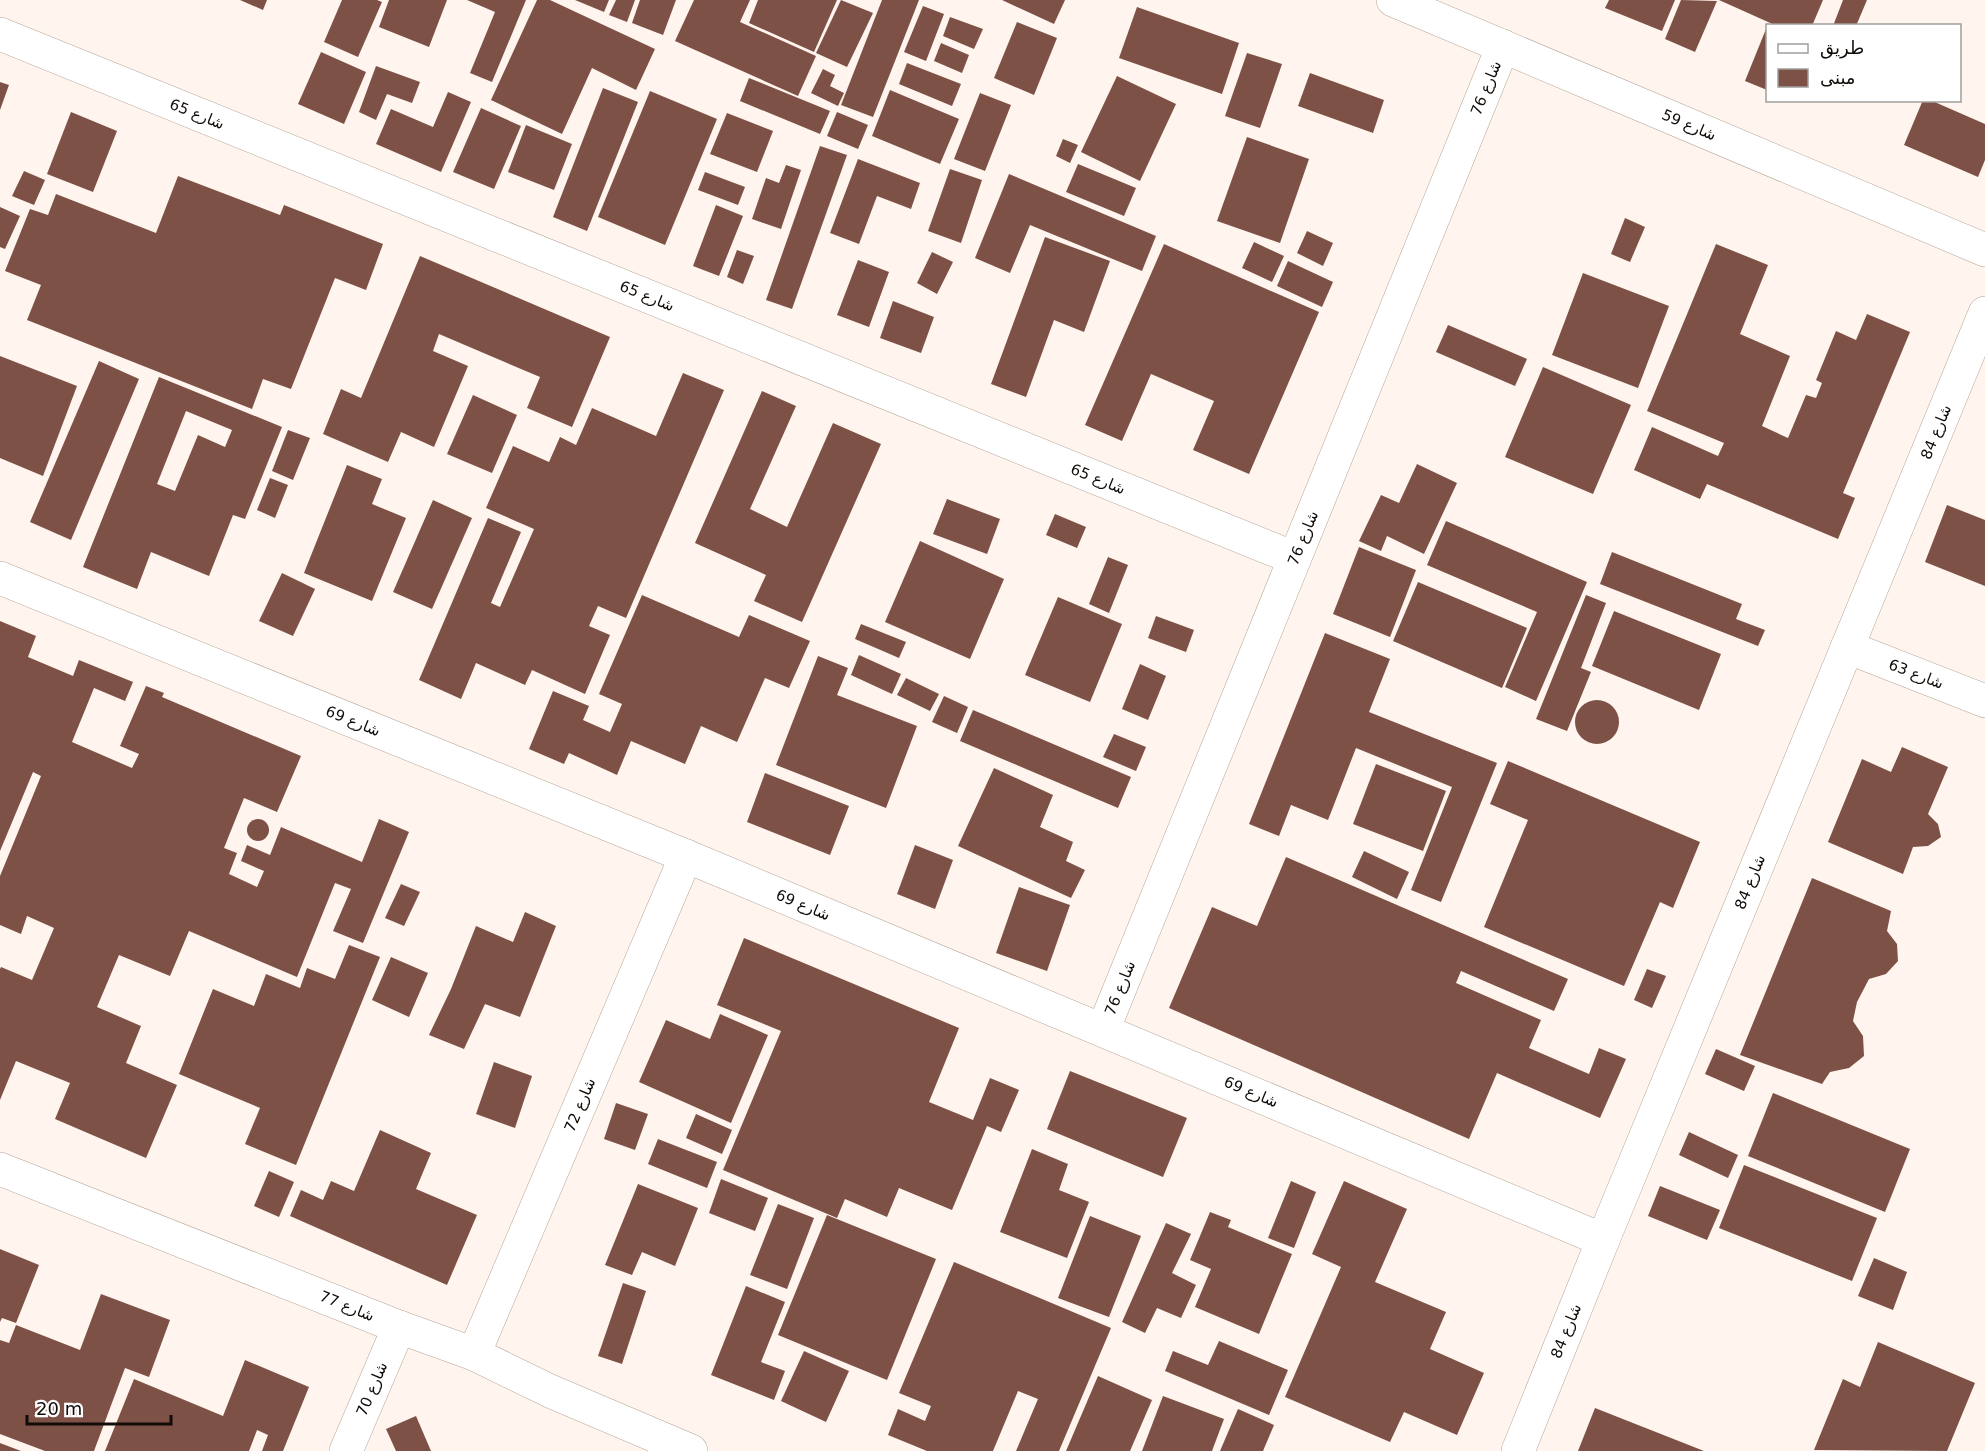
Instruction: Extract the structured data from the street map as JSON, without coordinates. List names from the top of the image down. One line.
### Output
{"streets":{"street":["شارع 76","شارع 65","شارع 59","شارع 84","شارع 63","شارع 69","شارع 72","شارع 77","شارع 70"]},"crossings":[["شارع 76","شارع 65"],["شارع 76","شارع 59"],["شارع 76","شارع 69"],["شارع 84","شارع 63"],["شارع 84","شارع 69"],["شارع 69","شارع 72"],["شارع 72","شارع 77"],["شارع 77","شارع 70"]],"legend":["طريق","مبنى"],"scale_bar":"20 m"}
